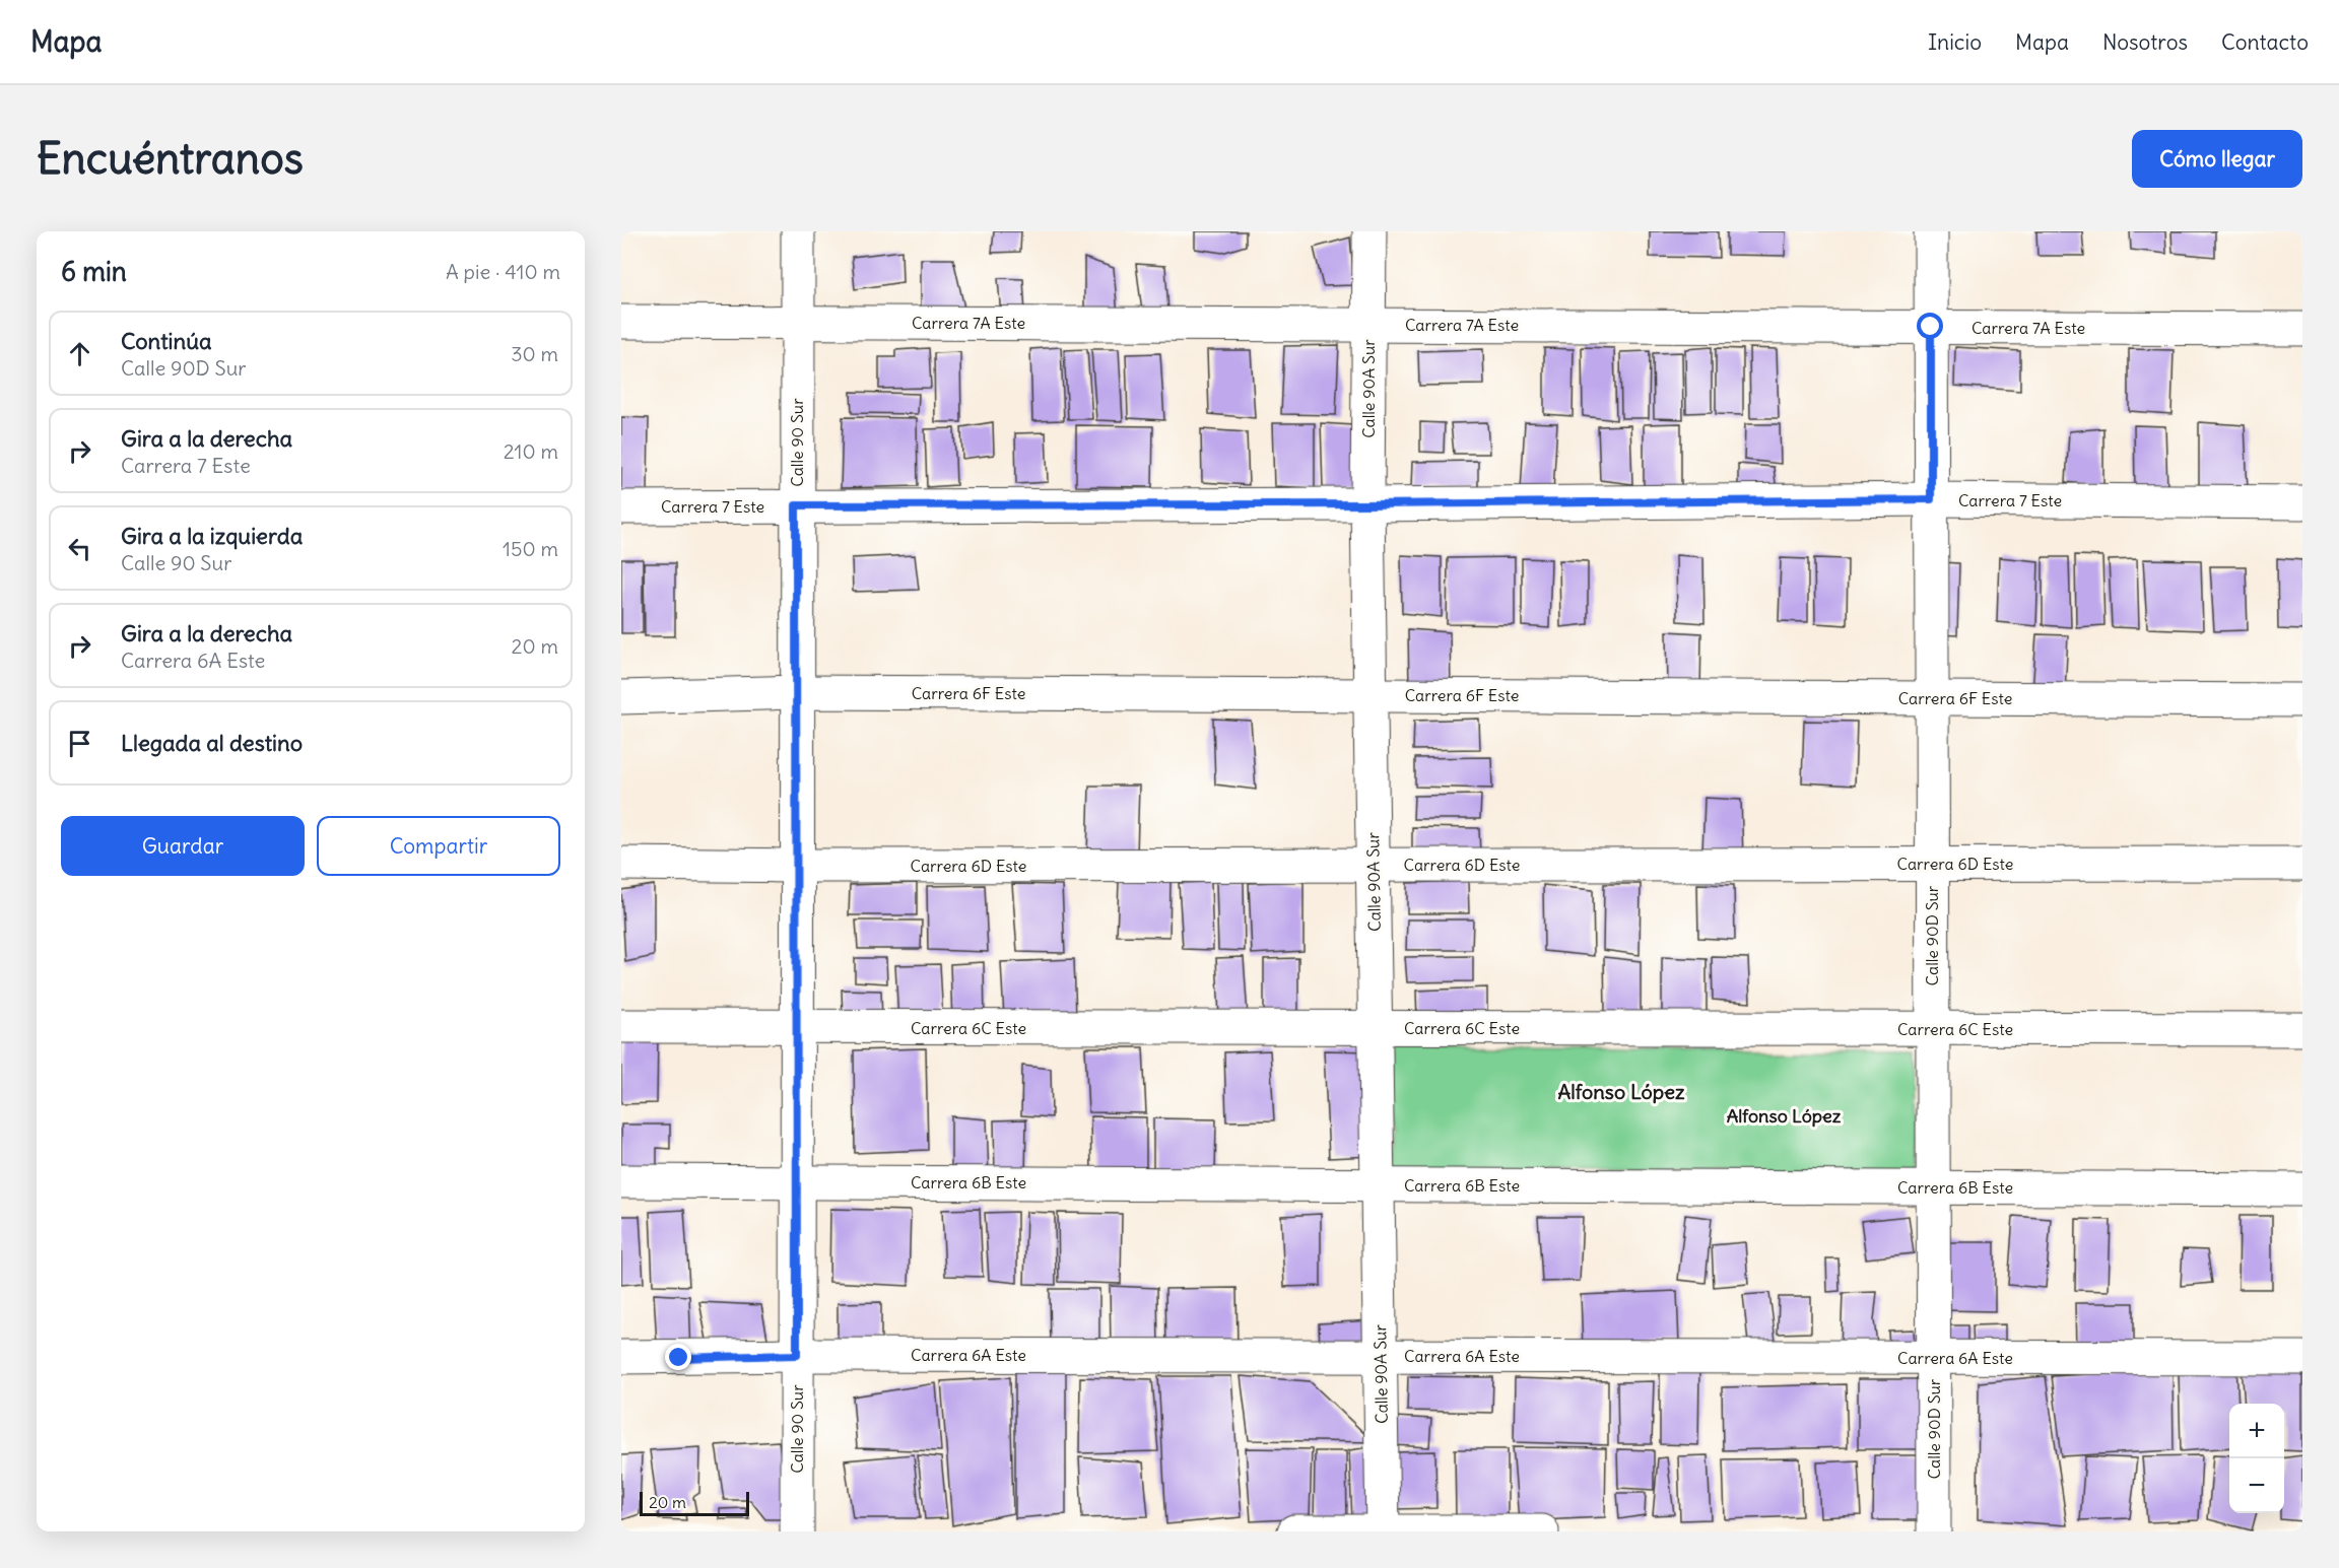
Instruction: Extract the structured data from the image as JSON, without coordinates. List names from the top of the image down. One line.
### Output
{"streets":{"street":["Carrera 7A Este","Calle 90A Sur","Calle 90 Sur","Carrera 7 Este","Carrera 6F Este","Carrera 6D Este","Calle 90D Sur","Carrera 6C Este","Carrera 6B Este","Carrera 6A Este"]},"crossings":[["Carrera 7A Este","Calle 90A Sur"],["Carrera 7A Este","Calle 90 Sur"],["Carrera 7A Este","Calle 90D Sur"],["Calle 90A Sur","Carrera 7 Este"],["Calle 90A Sur","Carrera 6F Este"],["Calle 90A Sur","Carrera 6D Este"],["Calle 90A Sur","Carrera 6C Este"],["Calle 90A Sur","Carrera 6B Este"],["Calle 90A Sur","Carrera 6A Este"],["Calle 90 Sur","Carrera 7 Este"],["Calle 90 Sur","Carrera 6F Este"],["Calle 90 Sur","Carrera 6D Este"],["Calle 90 Sur","Carrera 6C Este"],["Calle 90 Sur","Carrera 6B Este"],["Calle 90 Sur","Carrera 6A Este"],["Carrera 7 Este","Calle 90D Sur"],["Carrera 6F Este","Calle 90D Sur"],["Carrera 6D Este","Calle 90D Sur"],["Calle 90D Sur","Carrera 6C Este"],["Calle 90D Sur","Carrera 6B Este"],["Calle 90D Sur","Carrera 6A Este"]],"districts":["Alfonso López","Alfonso López"],"scale_bar":"20 m","page":{"header":"Mapa","nav":["Inicio","Mapa","Nosotros","Contacto"],"buttons":["Cómo llegar",["Guardar","Compartir"]],"title":"Encuéntranos","heading":["6 min","A pie · 410 m"],"list":[["Continúa","Calle 90D Sur","30 m"],["Gira a la derecha","Carrera 7 Este","210 m"],["Gira a la izquierda","Calle 90 Sur","150 m"],["Gira a la derecha","Carrera 6A Este","20 m"],"Llegada al destino"],"map_buttons":["+","−"],"scale":"20 m"}}
